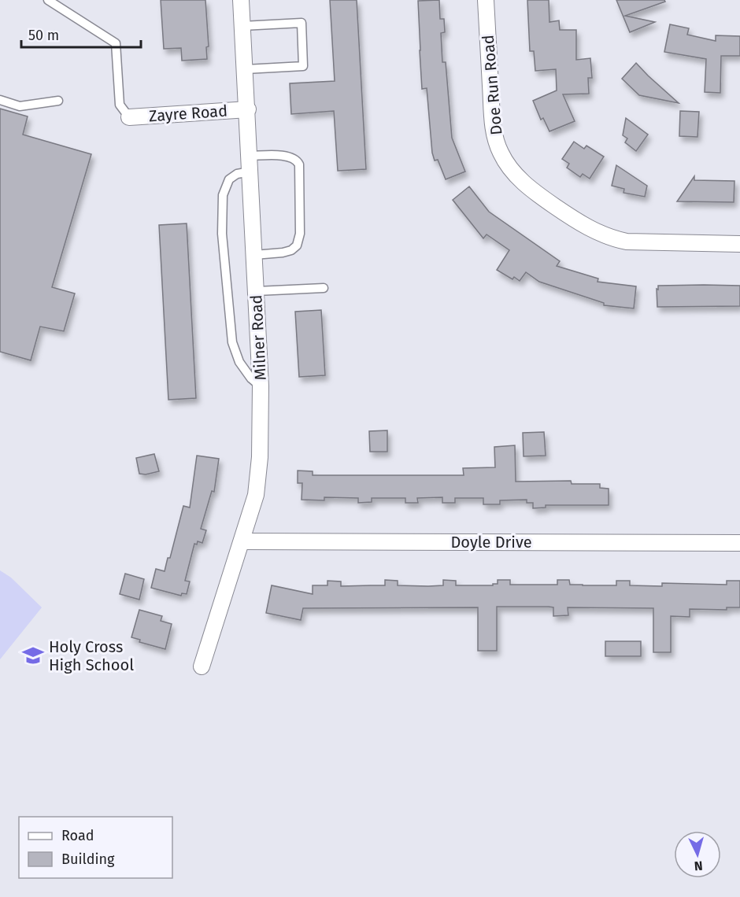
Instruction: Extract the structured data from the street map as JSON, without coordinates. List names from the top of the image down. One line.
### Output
{"streets":{"street":["Doe Run Road","Zayre Road","Milner Road","Doyle Drive"]},"crossings":[["Zayre Road","Milner Road"],["Milner Road","Doyle Drive"]],"places":{"school or university":["Holy Cross High School"]},"legend":["Road","Building"],"scale_bar":"50 m","north":"bottom"}
